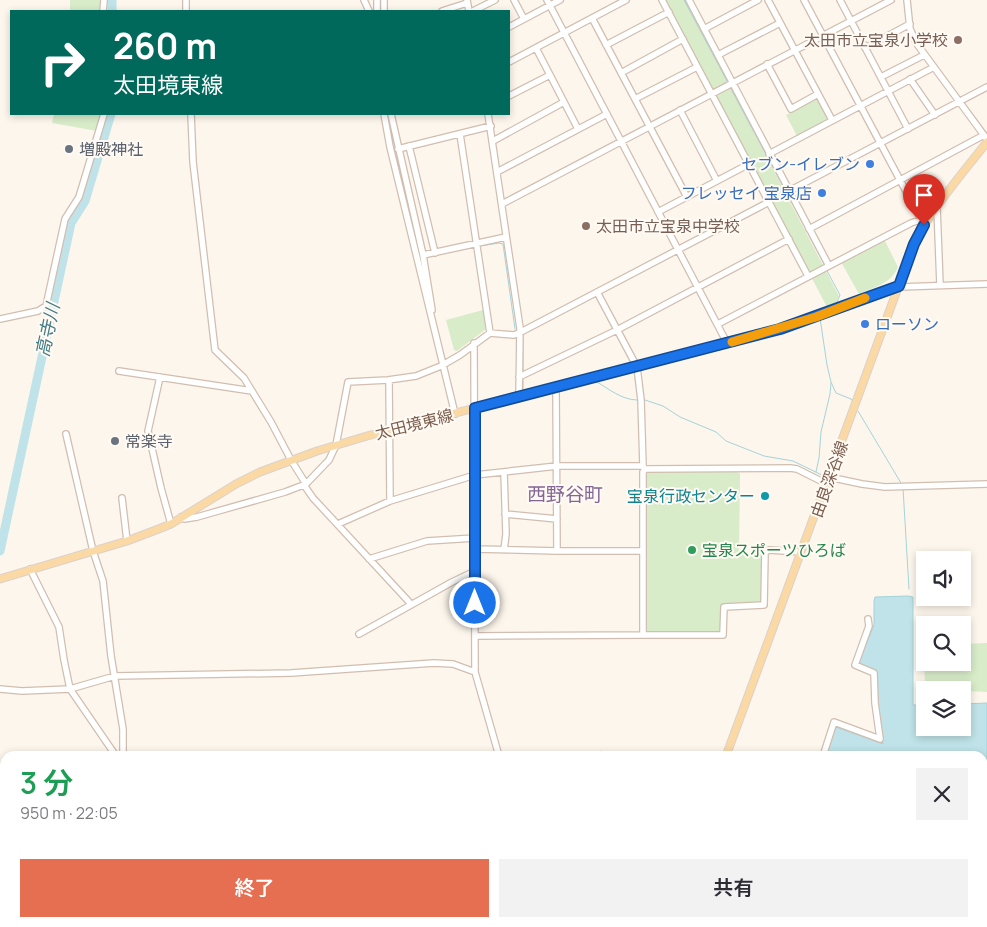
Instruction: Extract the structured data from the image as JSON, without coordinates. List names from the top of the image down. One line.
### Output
{"streets":{"main road":["太田境東線","由良深谷線"]},"crossings":[["太田境東線","由良深谷線"]],"districts":["西野谷町"],"water":["高寺川"],"places":["太田市立宝泉小学校","増殿神社","セブン-イレブン","フレッセイ 宝泉店","太田市立宝泉中学校","ローソン","常楽寺","宝泉行政センター","宝泉スポーツひろば"],"page":{"turn":["260 m","太田境東線"],"heading":["3 分","950 m · 22:05"],"buttons":["終了","共有"]}}
